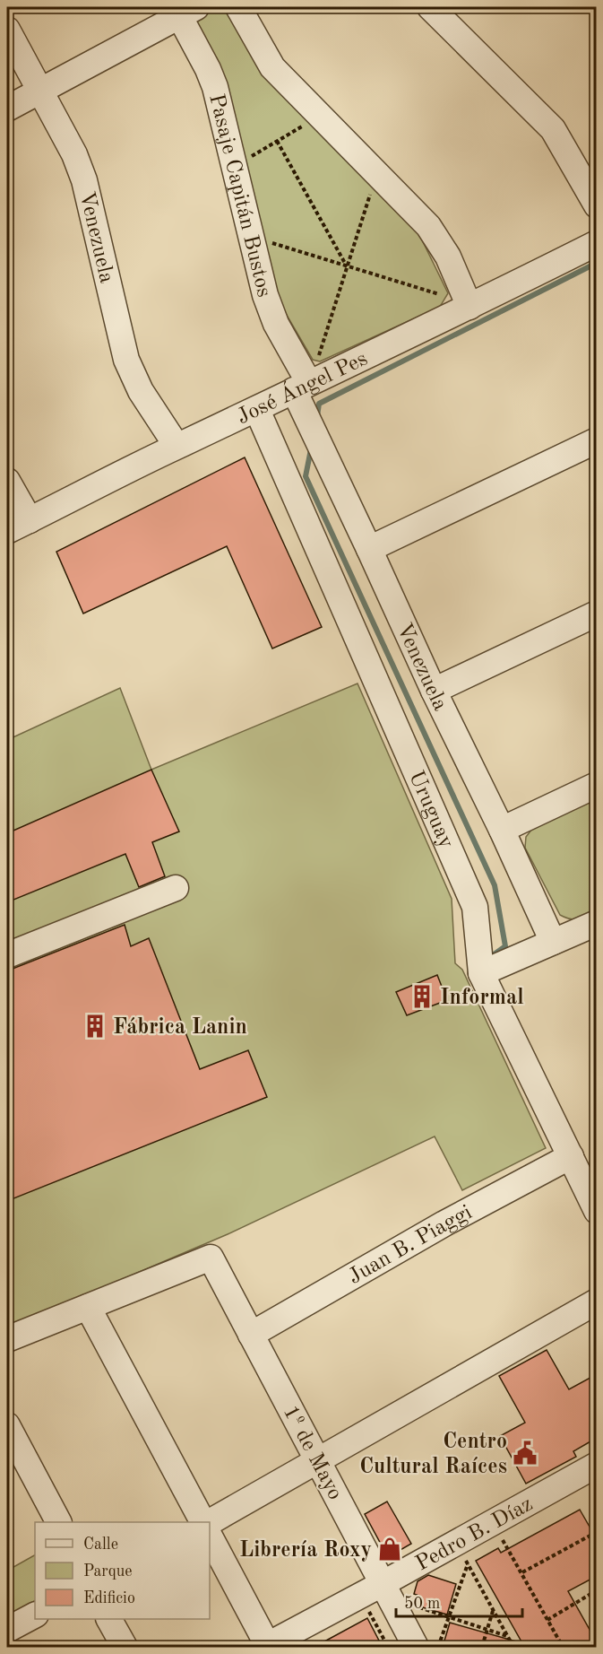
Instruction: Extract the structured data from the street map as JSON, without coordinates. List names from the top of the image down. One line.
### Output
{"streets":{"street":["Pasaje Capitán Bustos","Venezuela","José Ángel Pes","Uruguay","Juan B. Piaggi","1º de Mayo","Pedro B. Díaz"]},"crossings":[["Pasaje Capitán Bustos","Venezuela"],["Pasaje Capitán Bustos","José Ángel Pes"],["Venezuela","José Ángel Pes"],["José Ángel Pes","Uruguay"],["Uruguay","Juan B. Piaggi"],["Juan B. Piaggi","1º de Mayo"],["1º de Mayo","Pedro B. Díaz"]],"places":{"building":["Informal","Fábrica Lanin"],"public building":["Centro Cultural Raíces"],"shop":["Librería Roxy"]},"legend":["Calle","Parque","Edificio"],"scale_bar":"50 m"}
